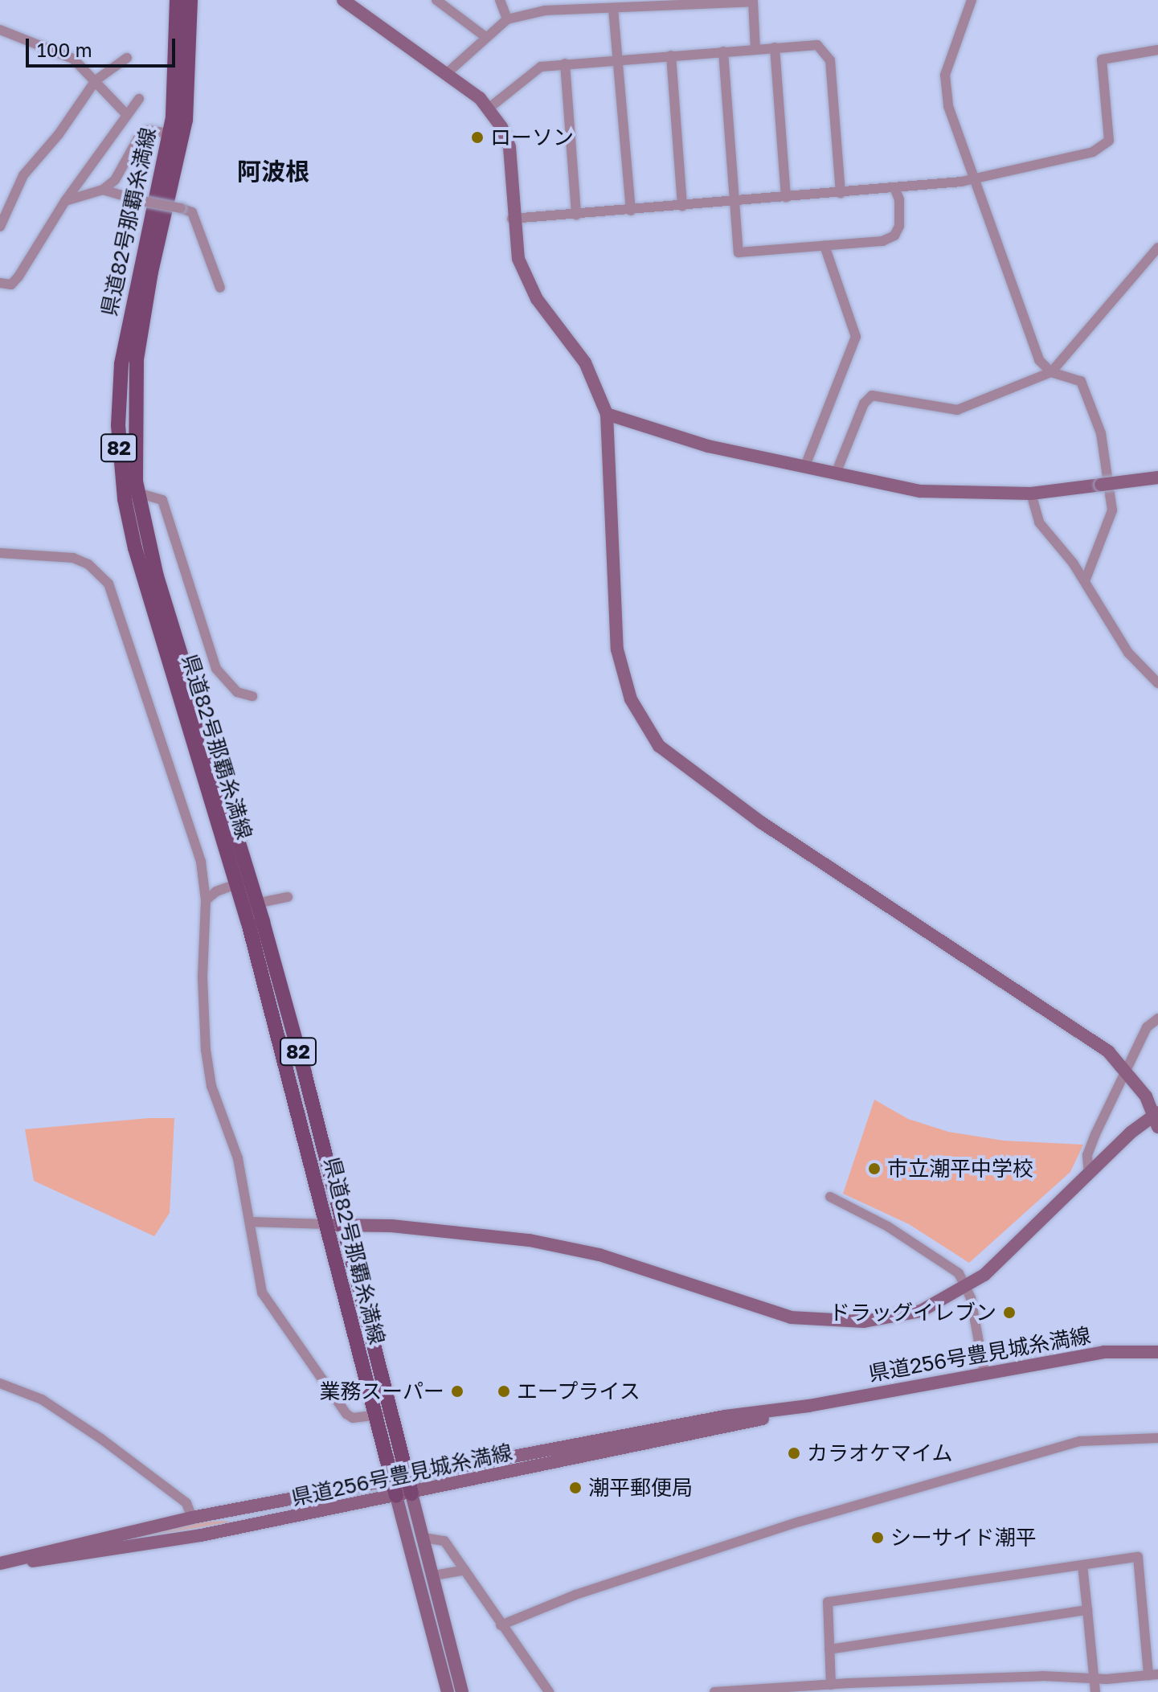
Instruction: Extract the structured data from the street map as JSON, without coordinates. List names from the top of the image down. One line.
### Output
{"streets":{"main road":["県道82号那覇糸満線","82"],"street":["県道256号豊見城糸満線"]},"crossings":[["県道82号那覇糸満線","県道256号豊見城糸満線"]],"districts":["阿波根"],"places":["ローソン","市立潮平中学校","ドラッグイレブン","業務スーパー","エープライス","カラオケマイム","潮平郵便局","シーサイド潮平"],"scale_bar":"100 m"}
